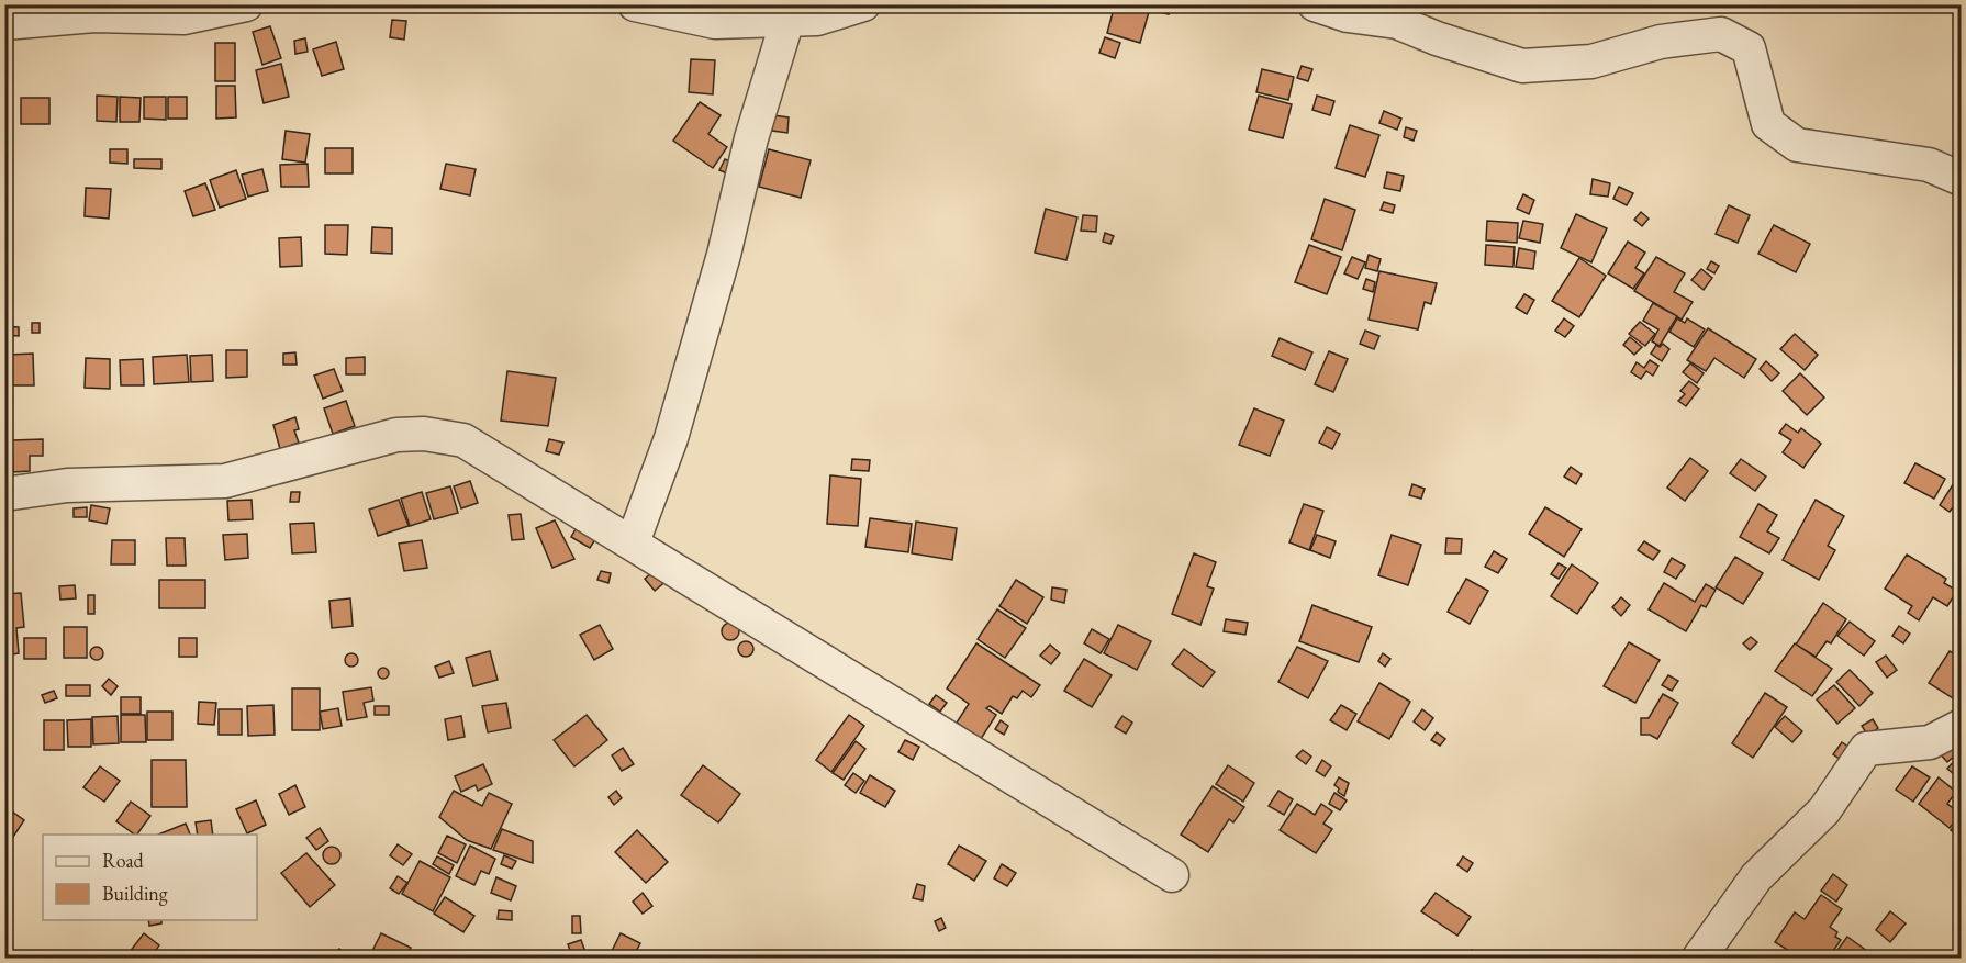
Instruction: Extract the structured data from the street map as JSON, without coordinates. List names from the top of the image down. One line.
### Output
{"legend":["Road","Building"]}
